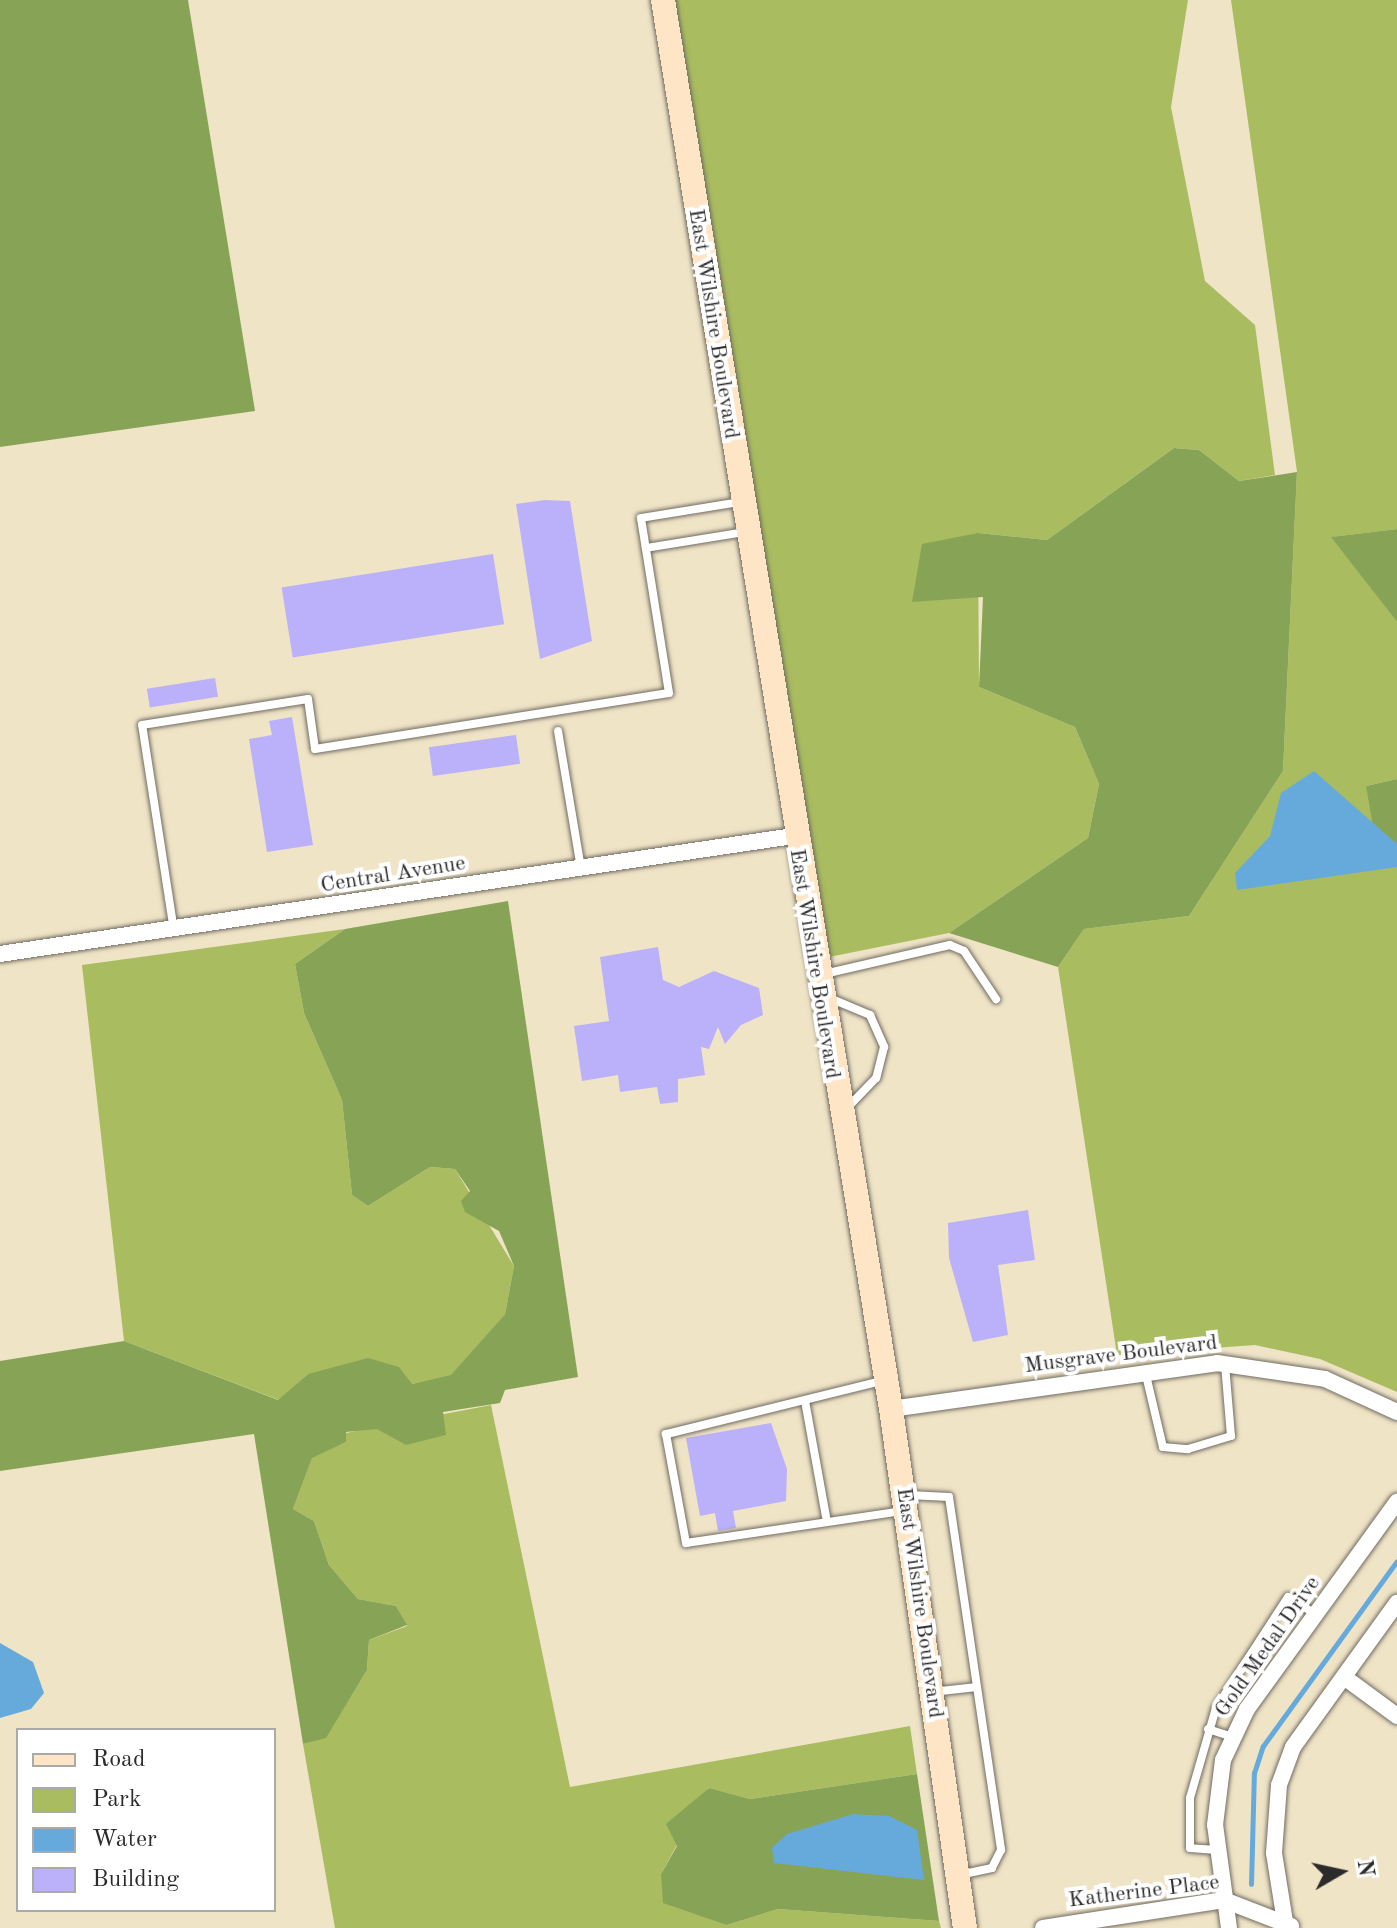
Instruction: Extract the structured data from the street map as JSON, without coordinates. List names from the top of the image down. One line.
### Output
{"streets":{"street":["East Wilshire Boulevard","Central Avenue","Musgrave Boulevard","Gold Medal Drive","Katherine Place"]},"crossings":[["East Wilshire Boulevard","Central Avenue"],["East Wilshire Boulevard","Musgrave Boulevard"],["Gold Medal Drive","Katherine Place"]],"legend":["Road","Park","Water","Building"],"north":"right"}
